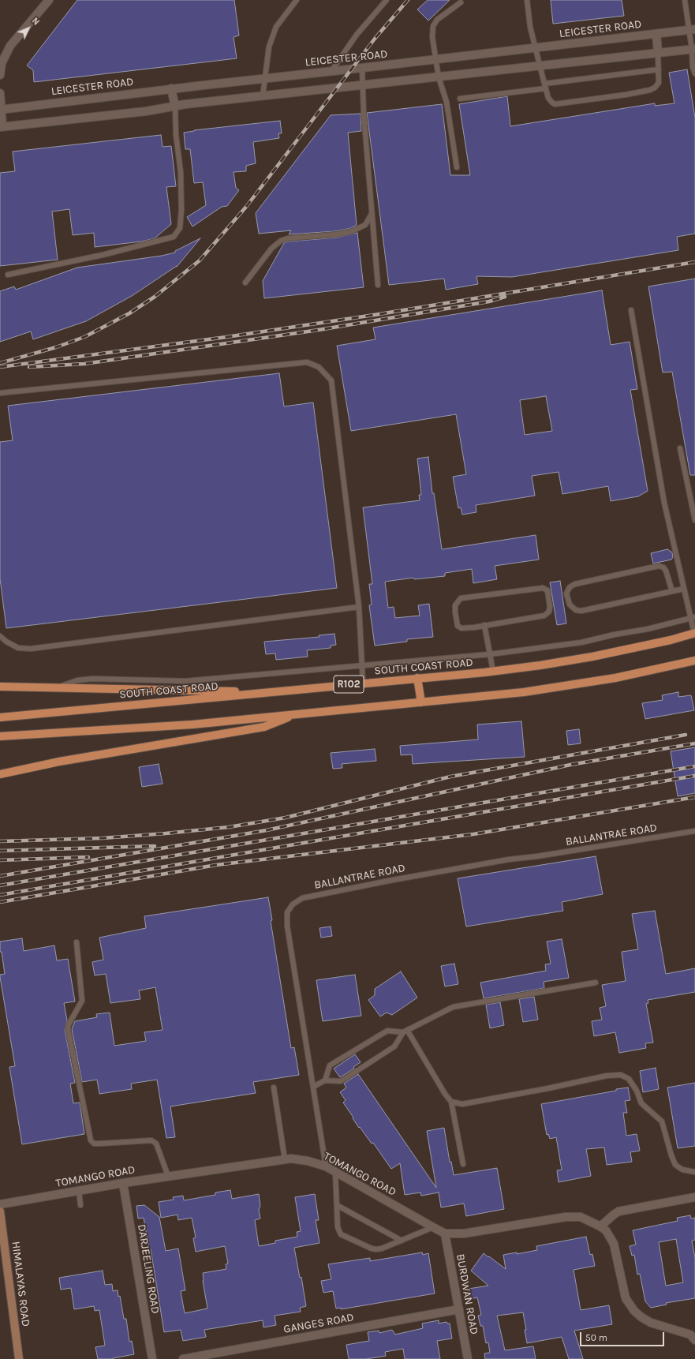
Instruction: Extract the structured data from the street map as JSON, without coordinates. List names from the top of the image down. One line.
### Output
{"streets":{"main road":["SOUTH COAST ROAD","R102"],"street":["LEICESTER ROAD","TOMANGO ROAD","DARJEELING ROAD","HIMALAYAS ROAD","BURDWAN ROAD","GANGES ROAD"],"lane":["BALLANTRAE ROAD"]},"crossings":[["BALLANTRAE ROAD","TOMANGO ROAD"],["TOMANGO ROAD","DARJEELING ROAD"],["TOMANGO ROAD","BURDWAN ROAD"],["BURDWAN ROAD","GANGES ROAD"]],"scale_bar":"50 m","north":"top right"}
